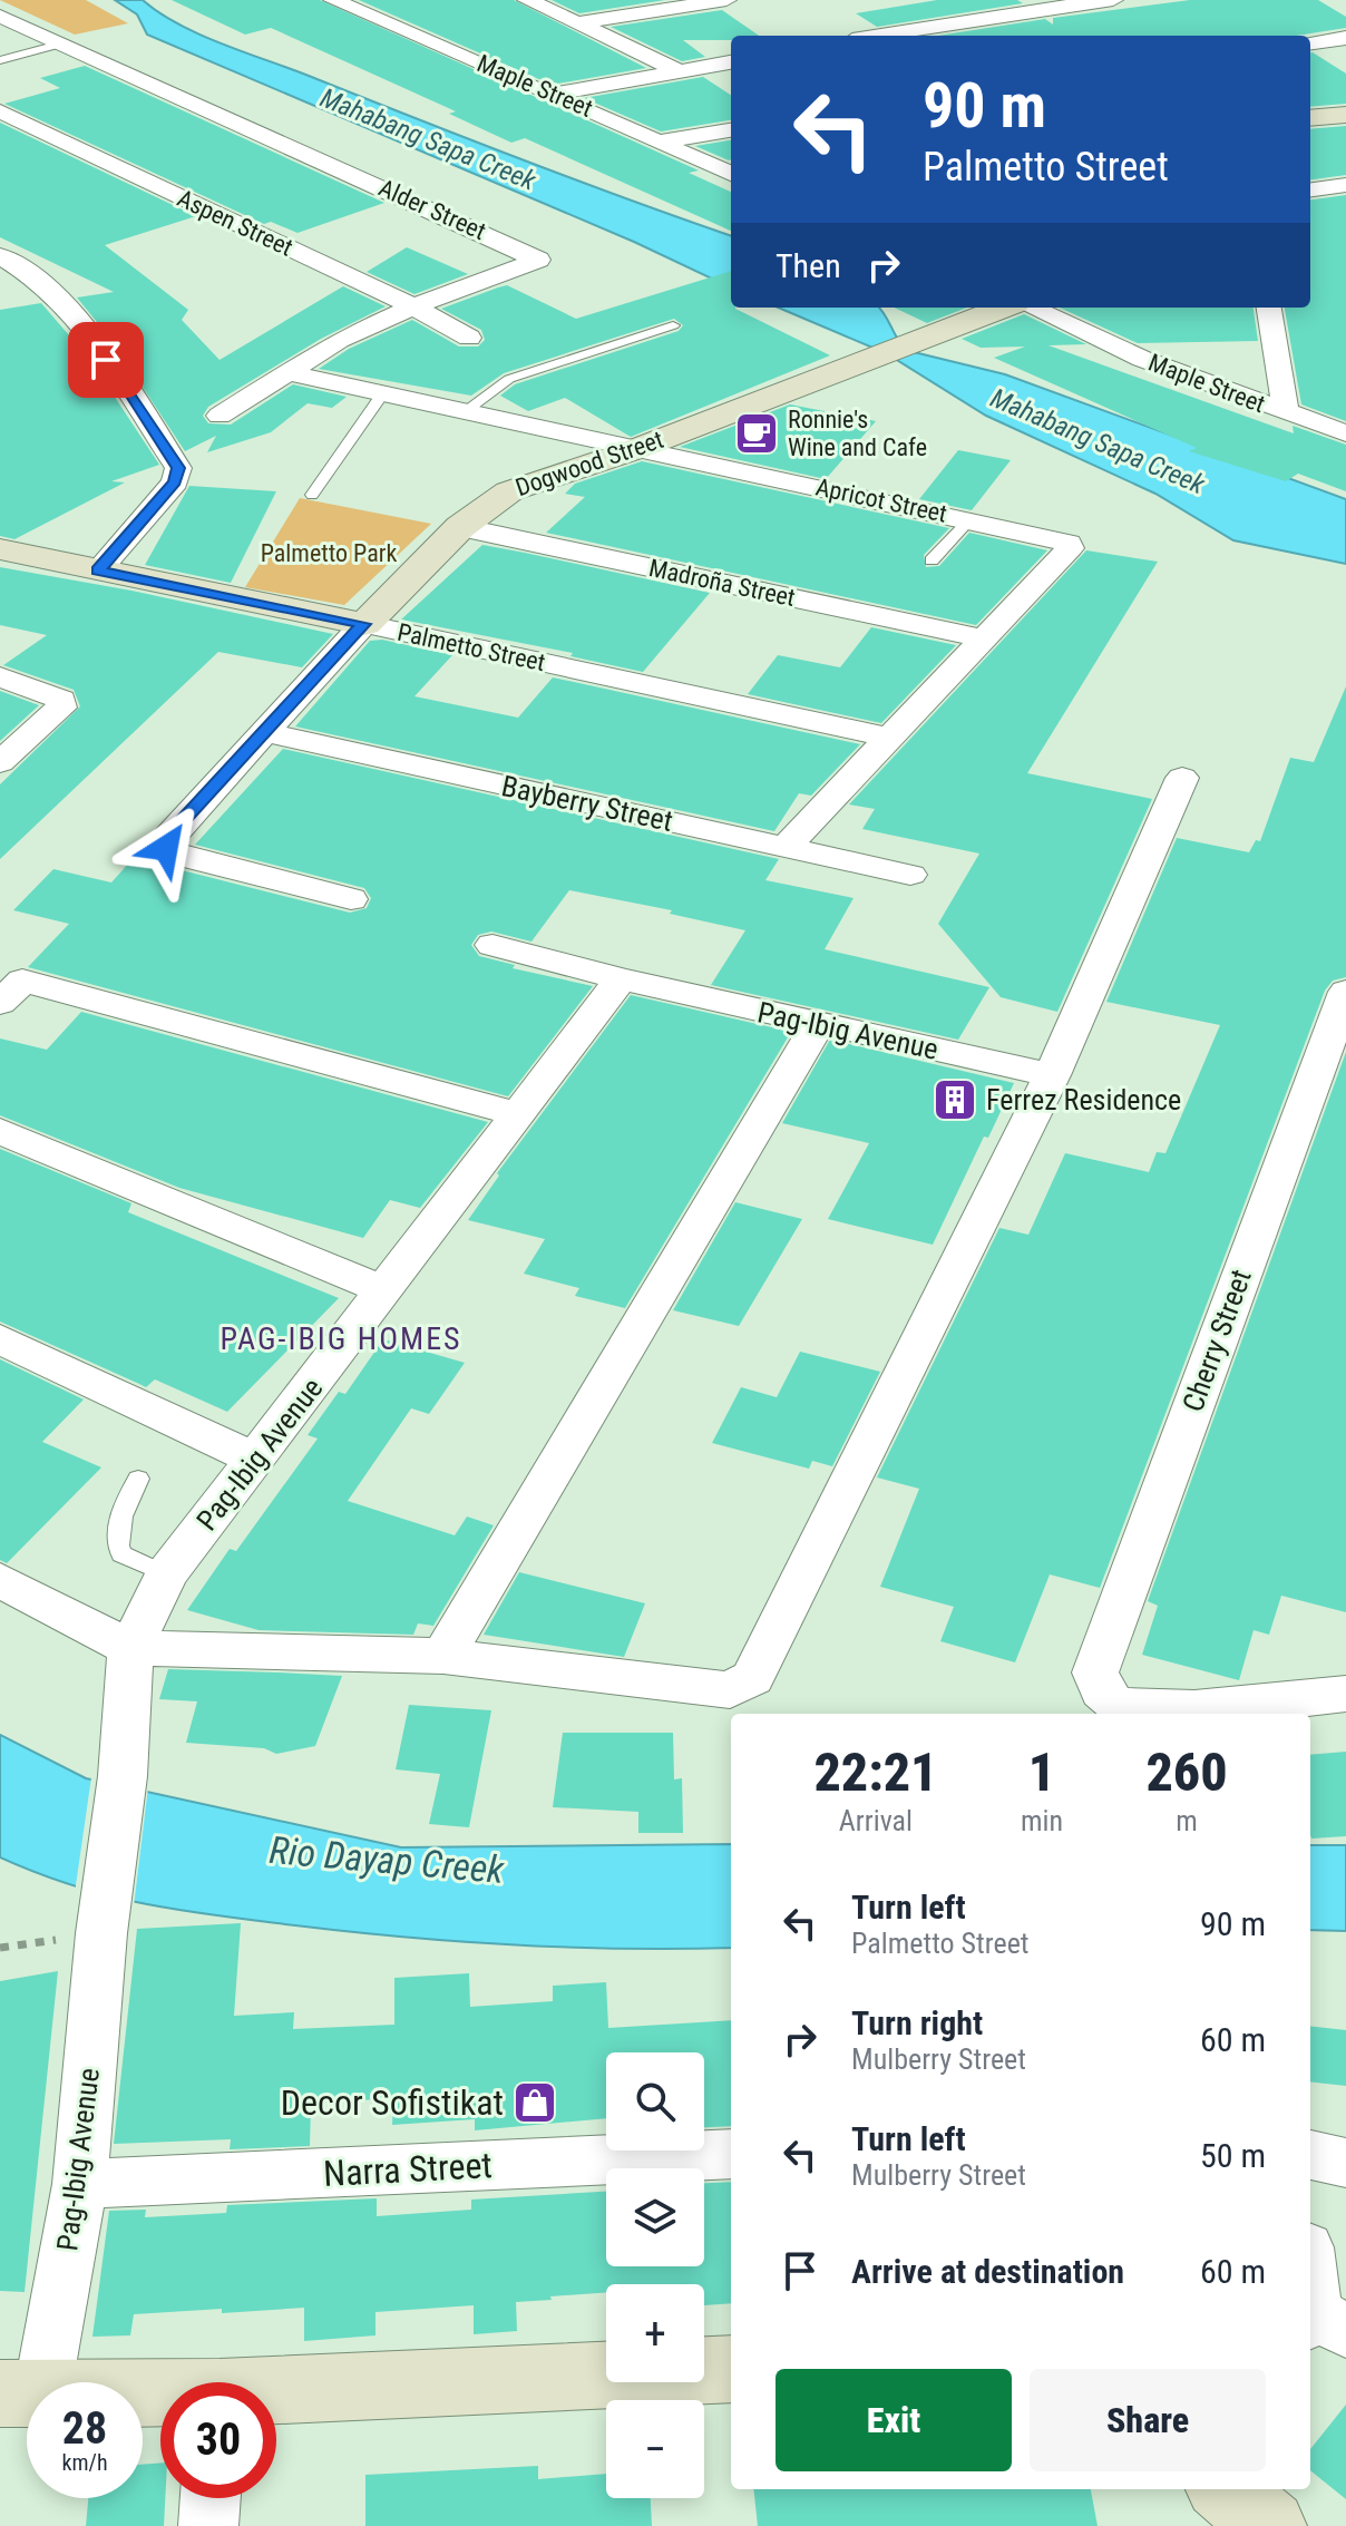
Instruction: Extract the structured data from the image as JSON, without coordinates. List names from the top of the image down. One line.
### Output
{"streets":{"street":["Maple Street","Alder Street","Aspen Street","Dogwood Street","Apricot Street","Madroña Street","Palmetto Street","Bayberry Street","Pag-Ibig Avenue","Cherry Street","Narra Street"]},"crossings":[["Alder Street","Aspen Street"],["Alder Street","Apricot Street"],["Dogwood Street","Apricot Street"],["Dogwood Street","Madroña Street"],["Dogwood Street","Palmetto Street"],["Dogwood Street","Bayberry Street"],["Apricot Street","Madroña Street"],["Apricot Street","Palmetto Street"],["Apricot Street","Bayberry Street"],["Pag-Ibig Avenue","Narra Street"]],"districts":["PAG-IBIG HOMES"],"water":["Mahabang Sapa Creek","Rio Dayap Creek"],"parks":["Palmetto Park"],"places":{"cafe":["Ronnie's Wine and Cafe"],"building":["Ferrez Residence"],"shop":["Decor Sofistikat"]},"page":{"turn":["90 m","Palmetto Street"],"then":"Then","eta":["22:21","Arrival","1","min","260","m"],"list":[{"name":"Turn left","note":"Palmetto Street","value":"90 m"},{"name":"Turn right","note":"Mulberry Street","value":"60 m"},{"name":"Turn left","note":"Mulberry Street","value":"50 m"},{"name":"Arrive at destination","value":"60 m"}],"map_buttons":["+","−"],"buttons":["Exit","Share"],"speed":"28 km/h","limit":"30"}}
